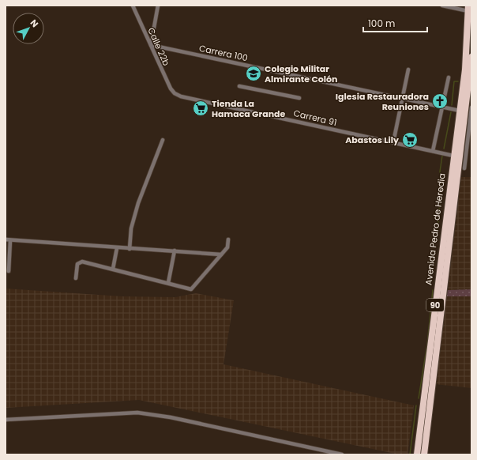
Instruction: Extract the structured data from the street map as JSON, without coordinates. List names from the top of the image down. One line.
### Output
{"streets":{"highway":["Avenida Pedro de Heredia","90"],"street":["Calle 22b","Carrera 100","Carrera 91"]},"crossings":[["Calle 22b","Carrera 100"],["Calle 22b","Carrera 91"],["Carrera 100","Avenida Pedro de Heredia"],["Carrera 91","Avenida Pedro de Heredia"]],"places":{"school or university":["Colegio Militar Almirante Colón"],"church":["Iglesia Restauradora Reuniones"],"supermarket":["Tienda La Hamaca Grande","Abastos Lily"]},"scale_bar":"100 m","north":"top right"}
